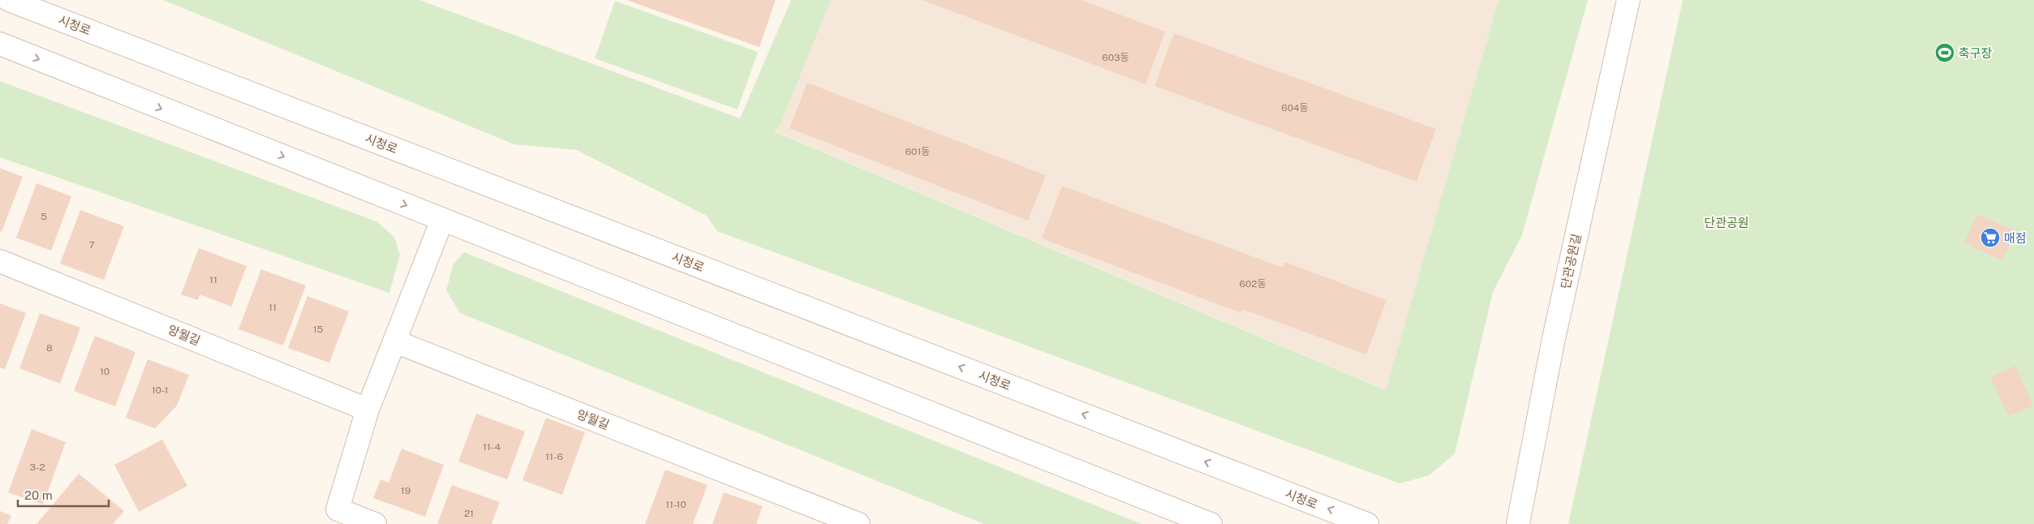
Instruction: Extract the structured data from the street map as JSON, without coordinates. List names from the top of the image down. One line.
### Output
{"streets":{"street":["시청로","단관공원길","앙월길"]},"parks":["단관공원"],"places":{"sports":["축구장"],"supermarket":["매점"]},"house_numbers":["603동","604동","601동","5","7","11","602동","11","15","8","10","10-1","11-4","11-6","3-2","19","11-10","21"],"scale_bar":"20 m"}
